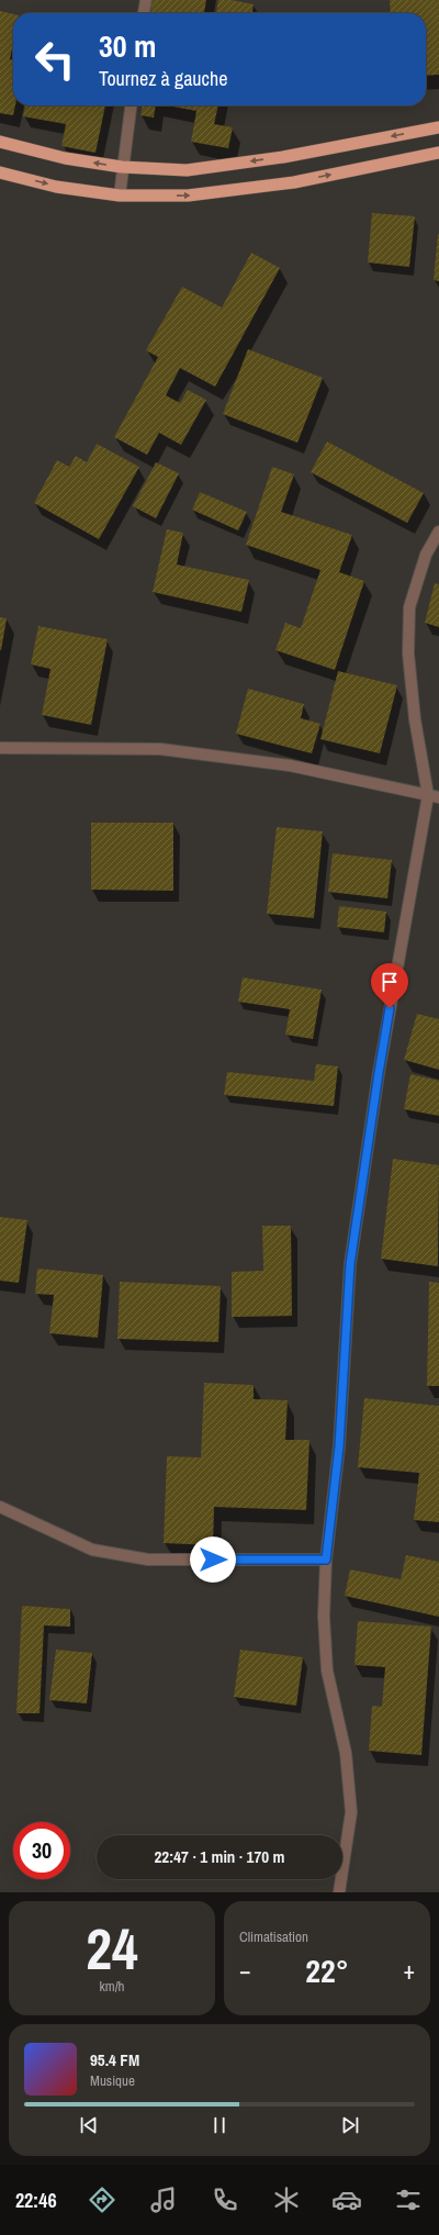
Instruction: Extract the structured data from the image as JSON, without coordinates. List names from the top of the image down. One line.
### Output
{"page":{"turn":["30 m","Tournez à gauche"],"limit":"30","trip":"22:47 · 1 min · 170 m","tile":[["24","km/h"],"Climatisation"],"heat":["−","22°","+"],"song":["95.4 FM","Musique"],"tabs":"22:46"}}
